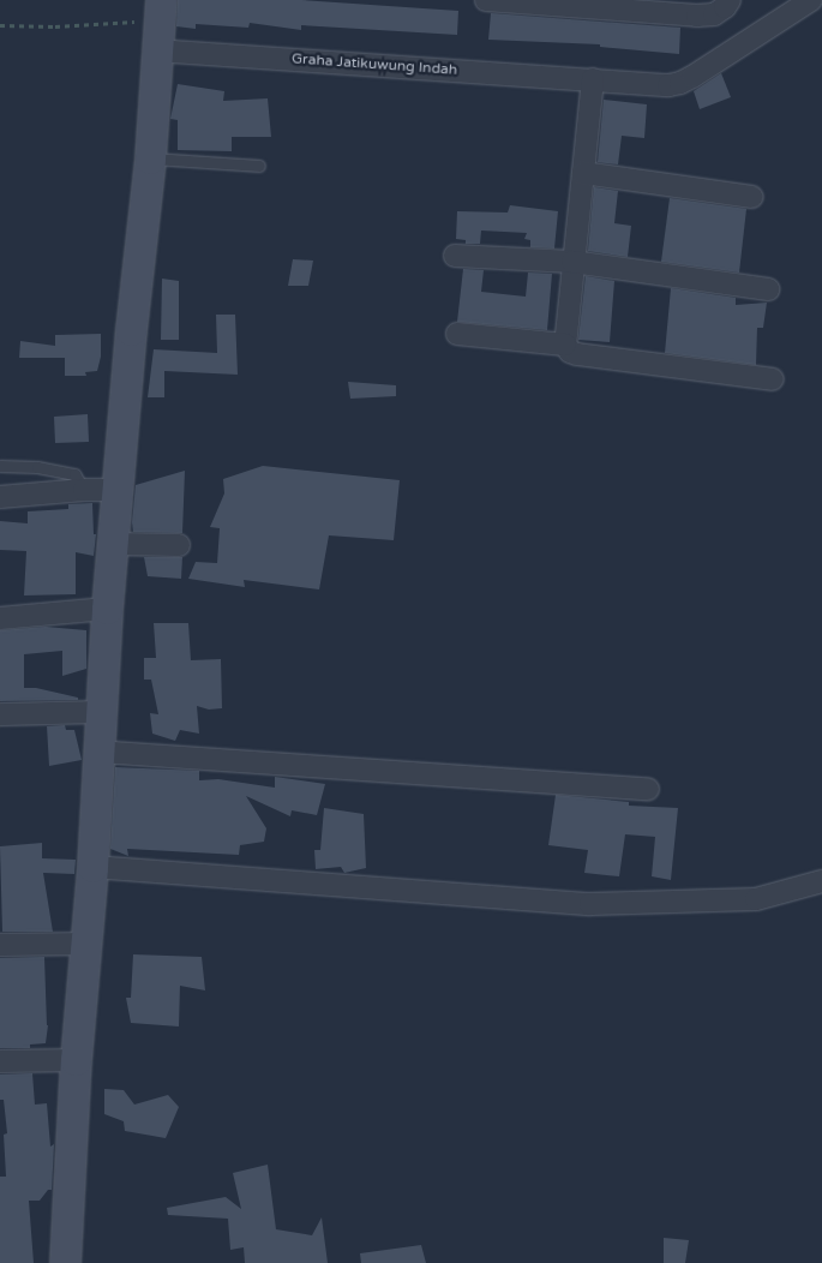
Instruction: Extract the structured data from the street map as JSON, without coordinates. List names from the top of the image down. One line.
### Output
{"streets":{"street":["Graha Jatikuwung Indah"]}}
